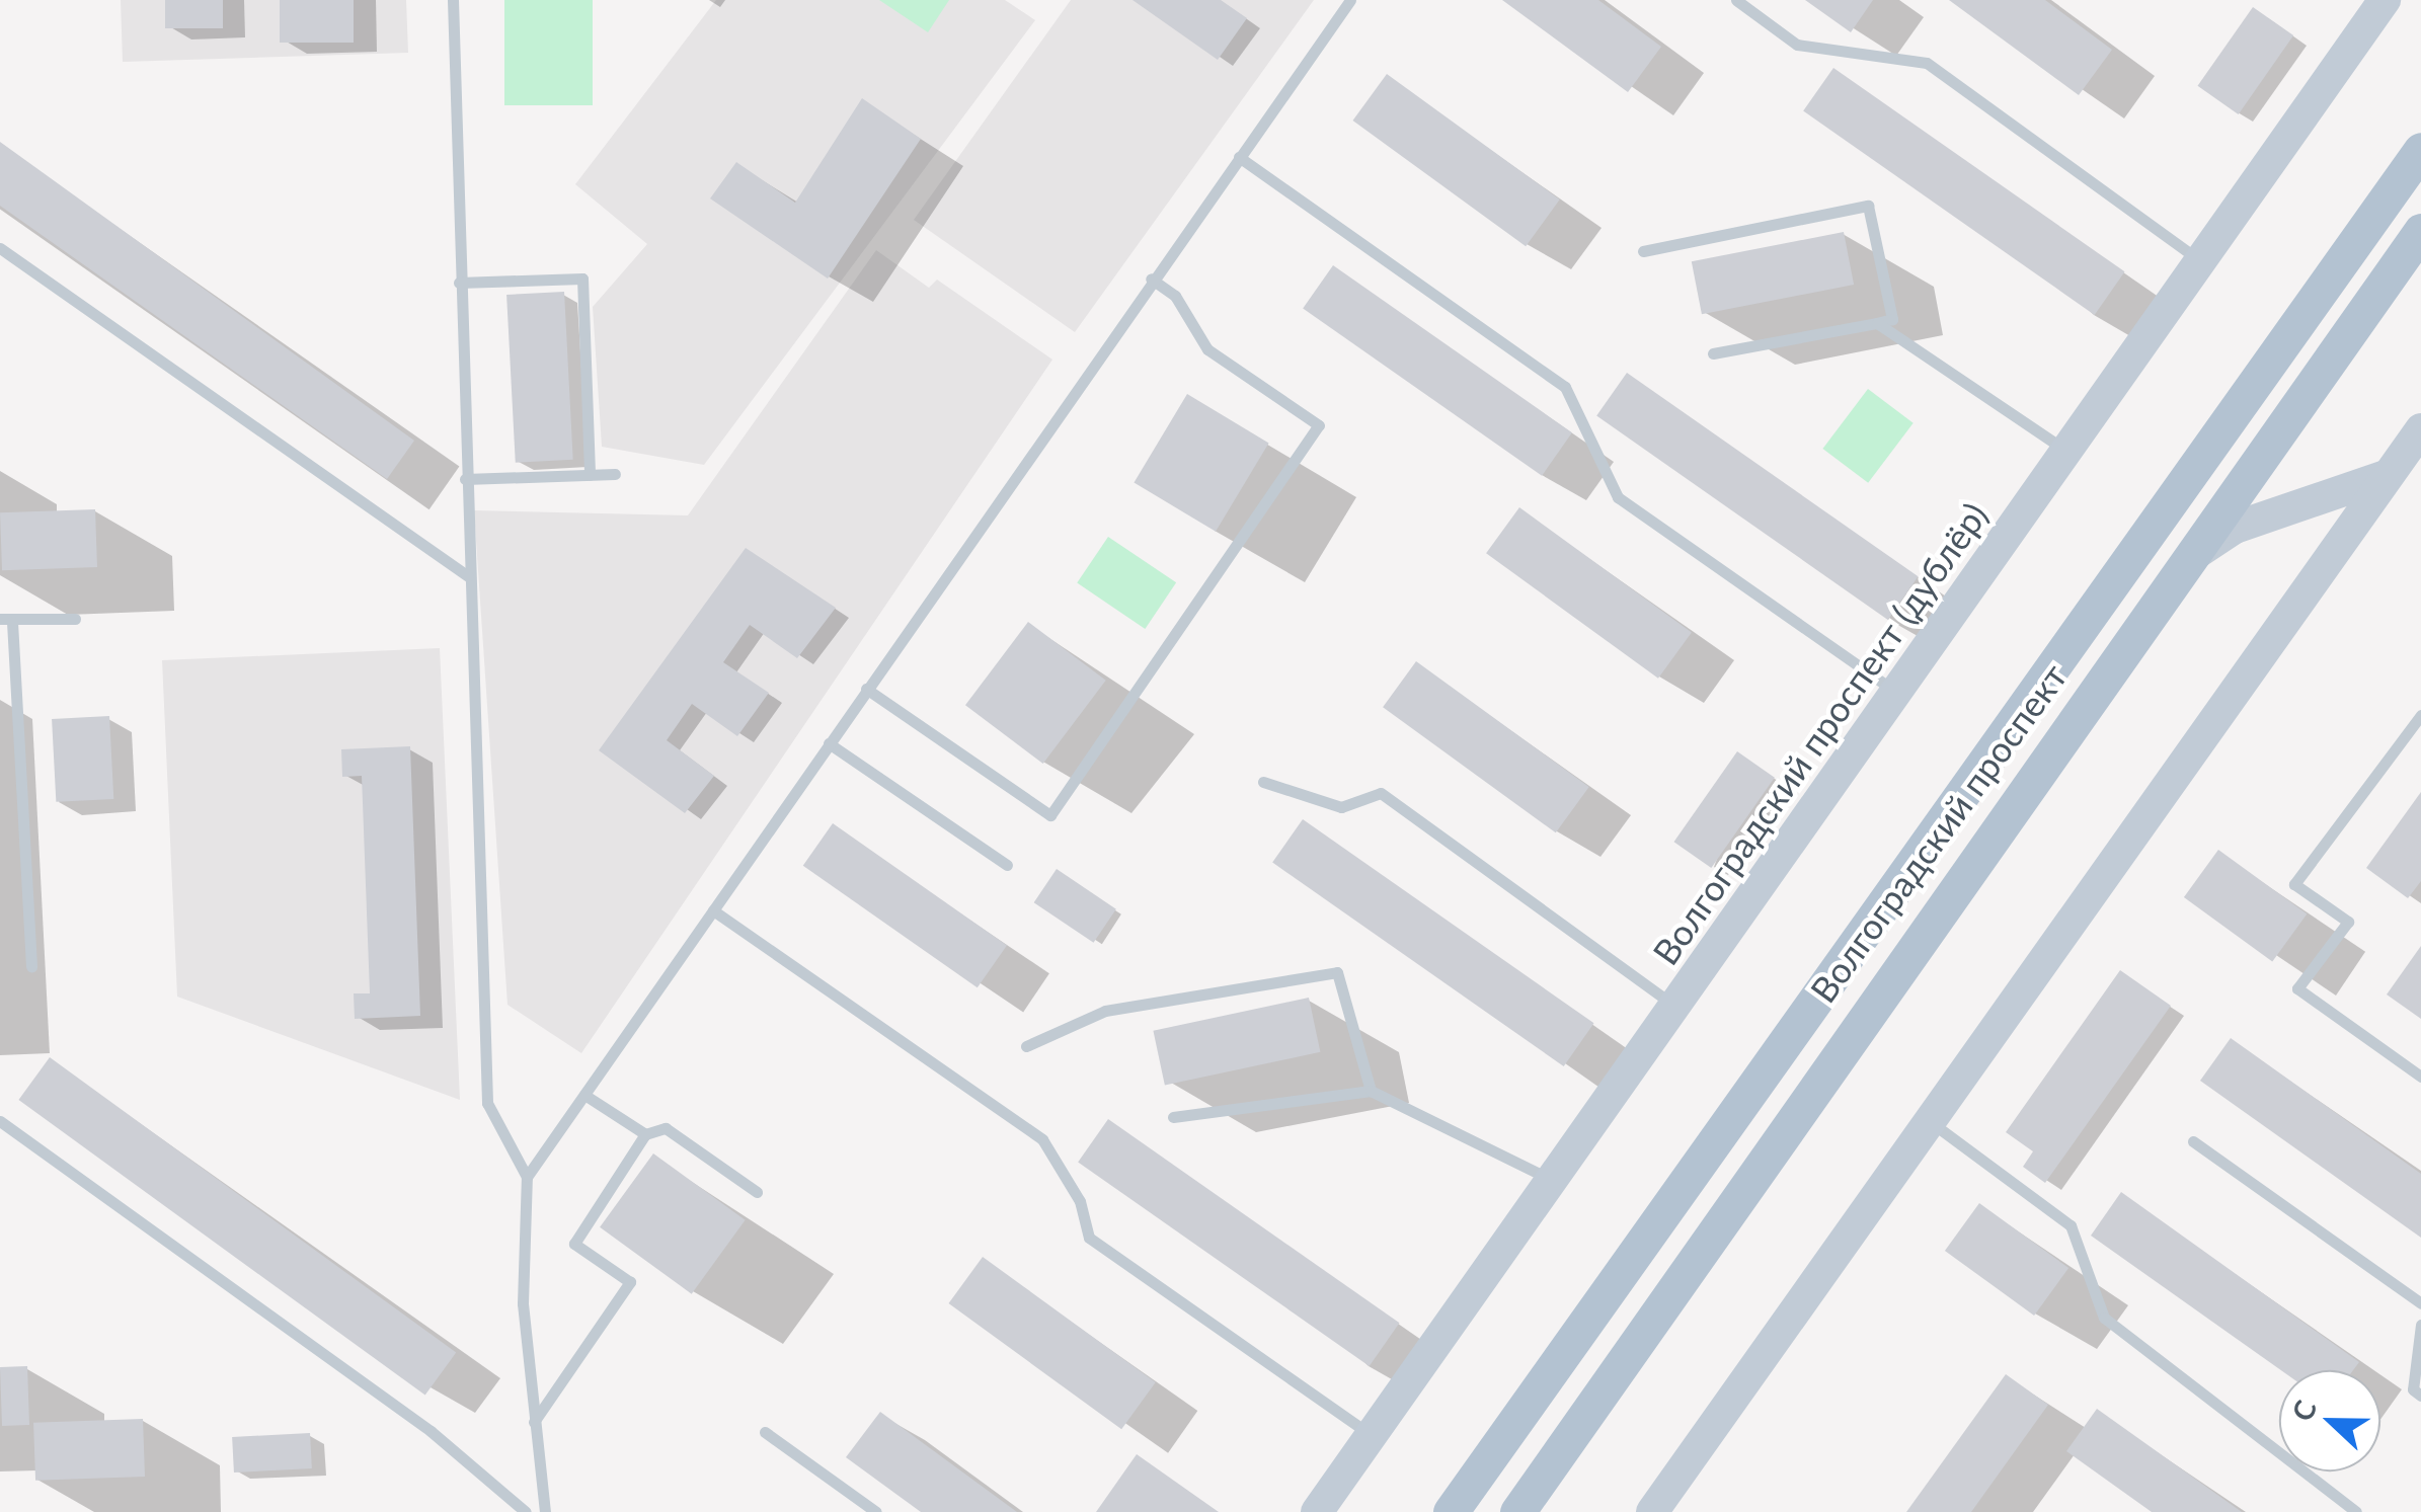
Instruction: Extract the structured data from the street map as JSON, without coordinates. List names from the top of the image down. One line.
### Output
{"streets":{"main road":["Волгоградский проспект"],"street":["Волгоградский проспект (дублёр)"]},"north":"left"}
